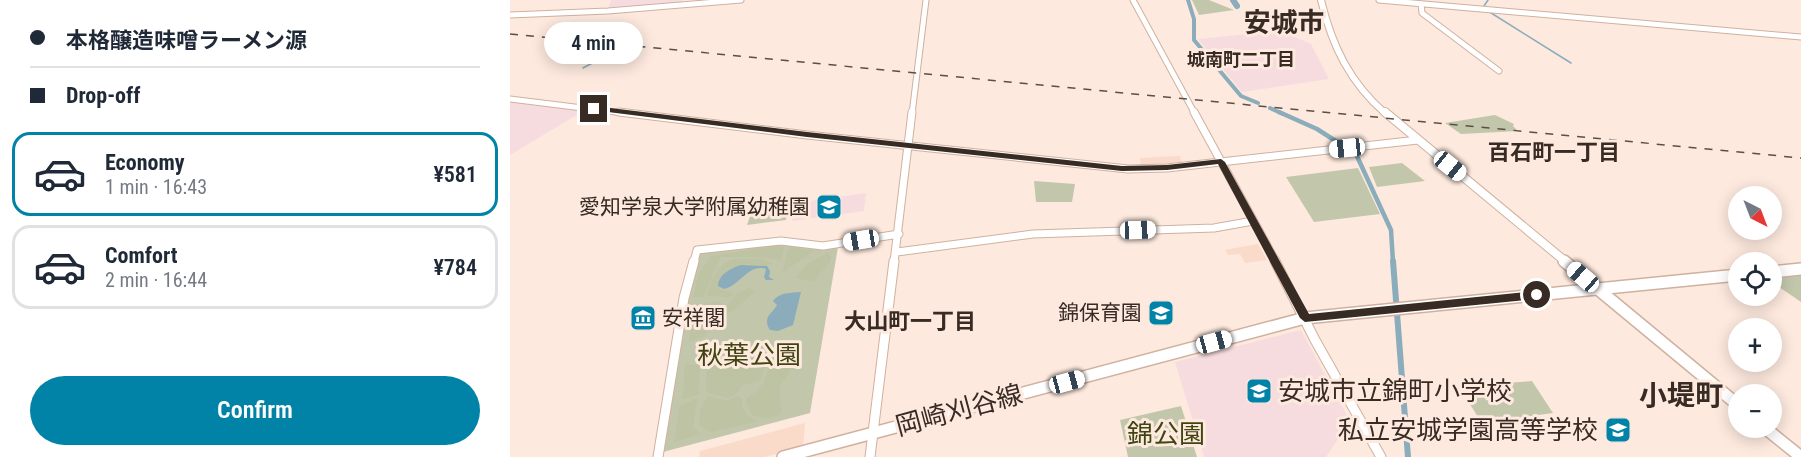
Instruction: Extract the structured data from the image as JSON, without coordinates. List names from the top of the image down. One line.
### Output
{"streets":{"main road":["岡崎刈谷線"]},"districts":["安城市","城南町二丁目","百石町一丁目","大山町一丁目","小堤町"],"parks":["秋葉公園","錦公園"],"places":{"school or university":["愛知学泉大学附属幼稚園","錦保育園","安城市立錦町小学校","私立安城学園高等学校"],"museum":["安祥閣"]},"north":"bottom right","page":{"banner":["本格醸造味噌ラーメン源","Drop-off"],"bubble":"4 min","list":[{"name":"Economy","note":"1 min · 16:43","value":"¥581"},{"name":"Comfort","note":"2 min · 16:44","value":"¥784"}],"map_buttons":["+","−"],"buttons":"Confirm"}}
